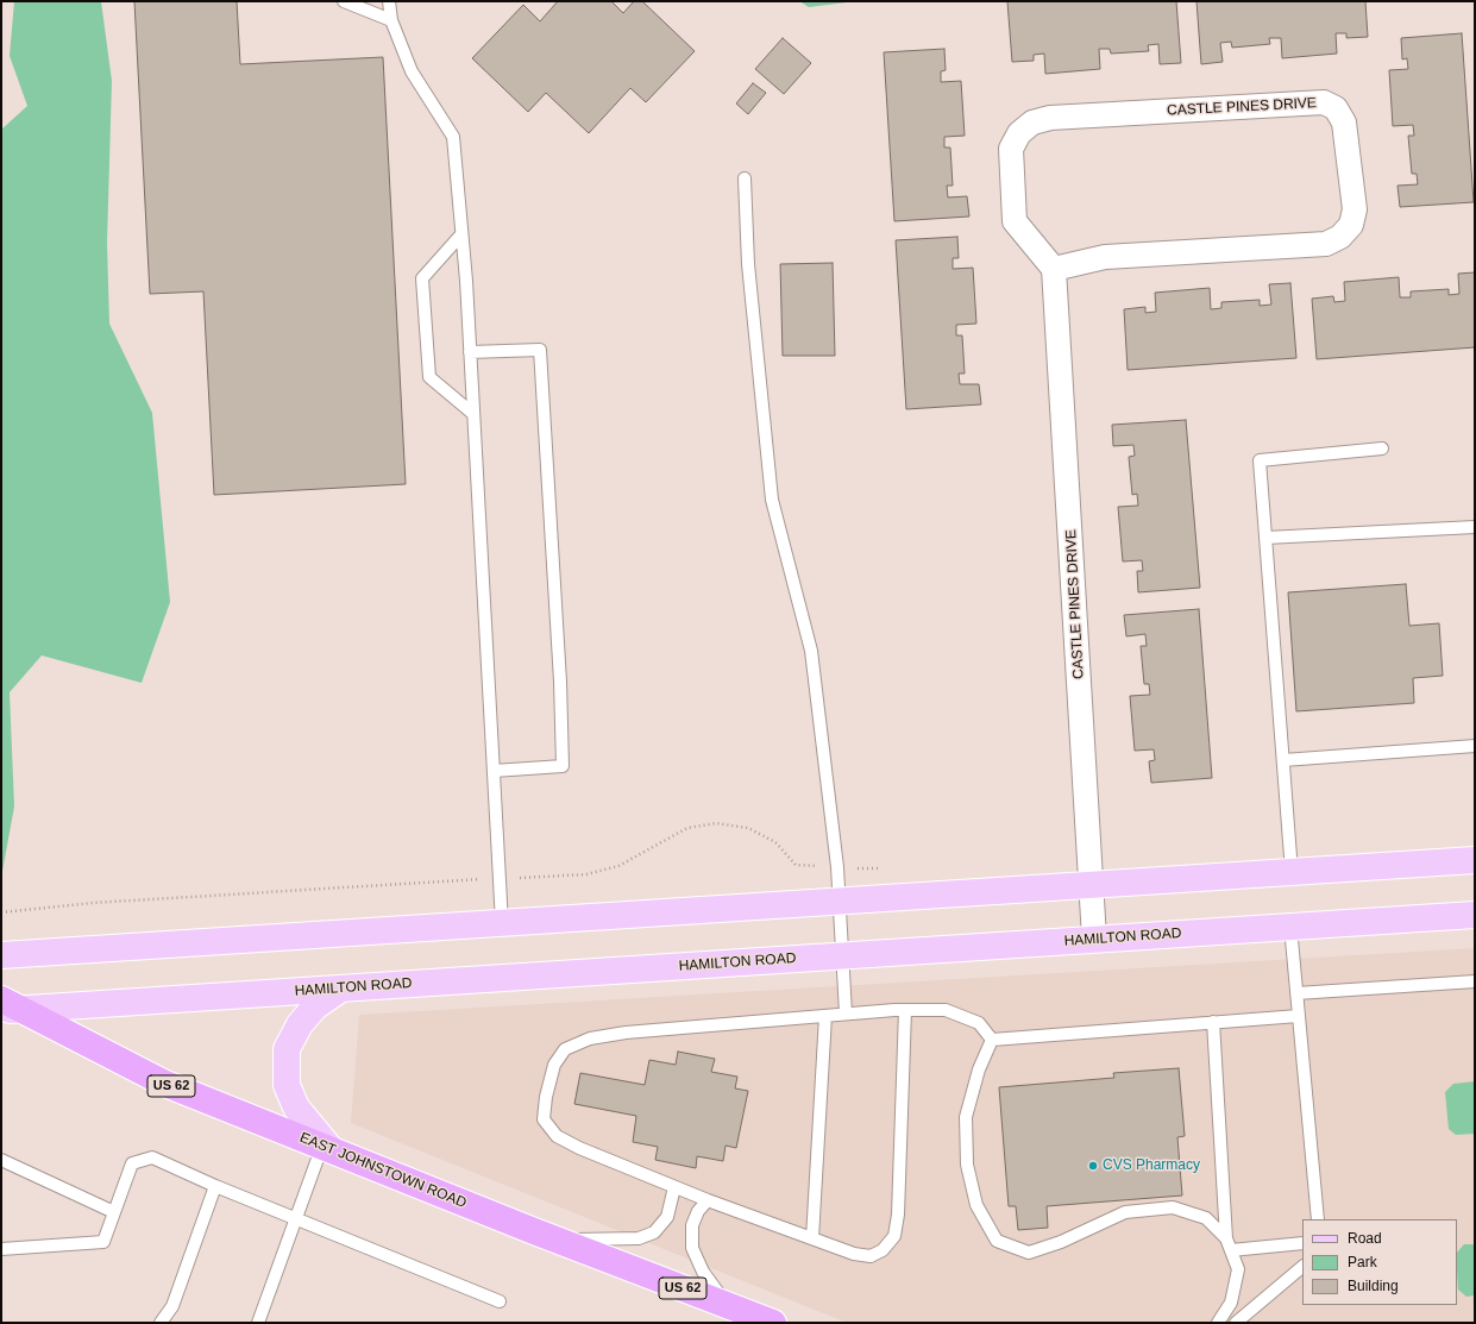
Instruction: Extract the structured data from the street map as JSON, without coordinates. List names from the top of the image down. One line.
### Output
{"streets":{"highway":["US 62","EAST JOHNSTOWN ROAD"],"main road":["HAMILTON ROAD"],"street":["CASTLE PINES DRIVE"]},"crossings":[["CASTLE PINES DRIVE","HAMILTON ROAD"],["HAMILTON ROAD","EAST JOHNSTOWN ROAD"]],"places":["CVS Pharmacy"],"legend":["Road","Park","Building"]}
